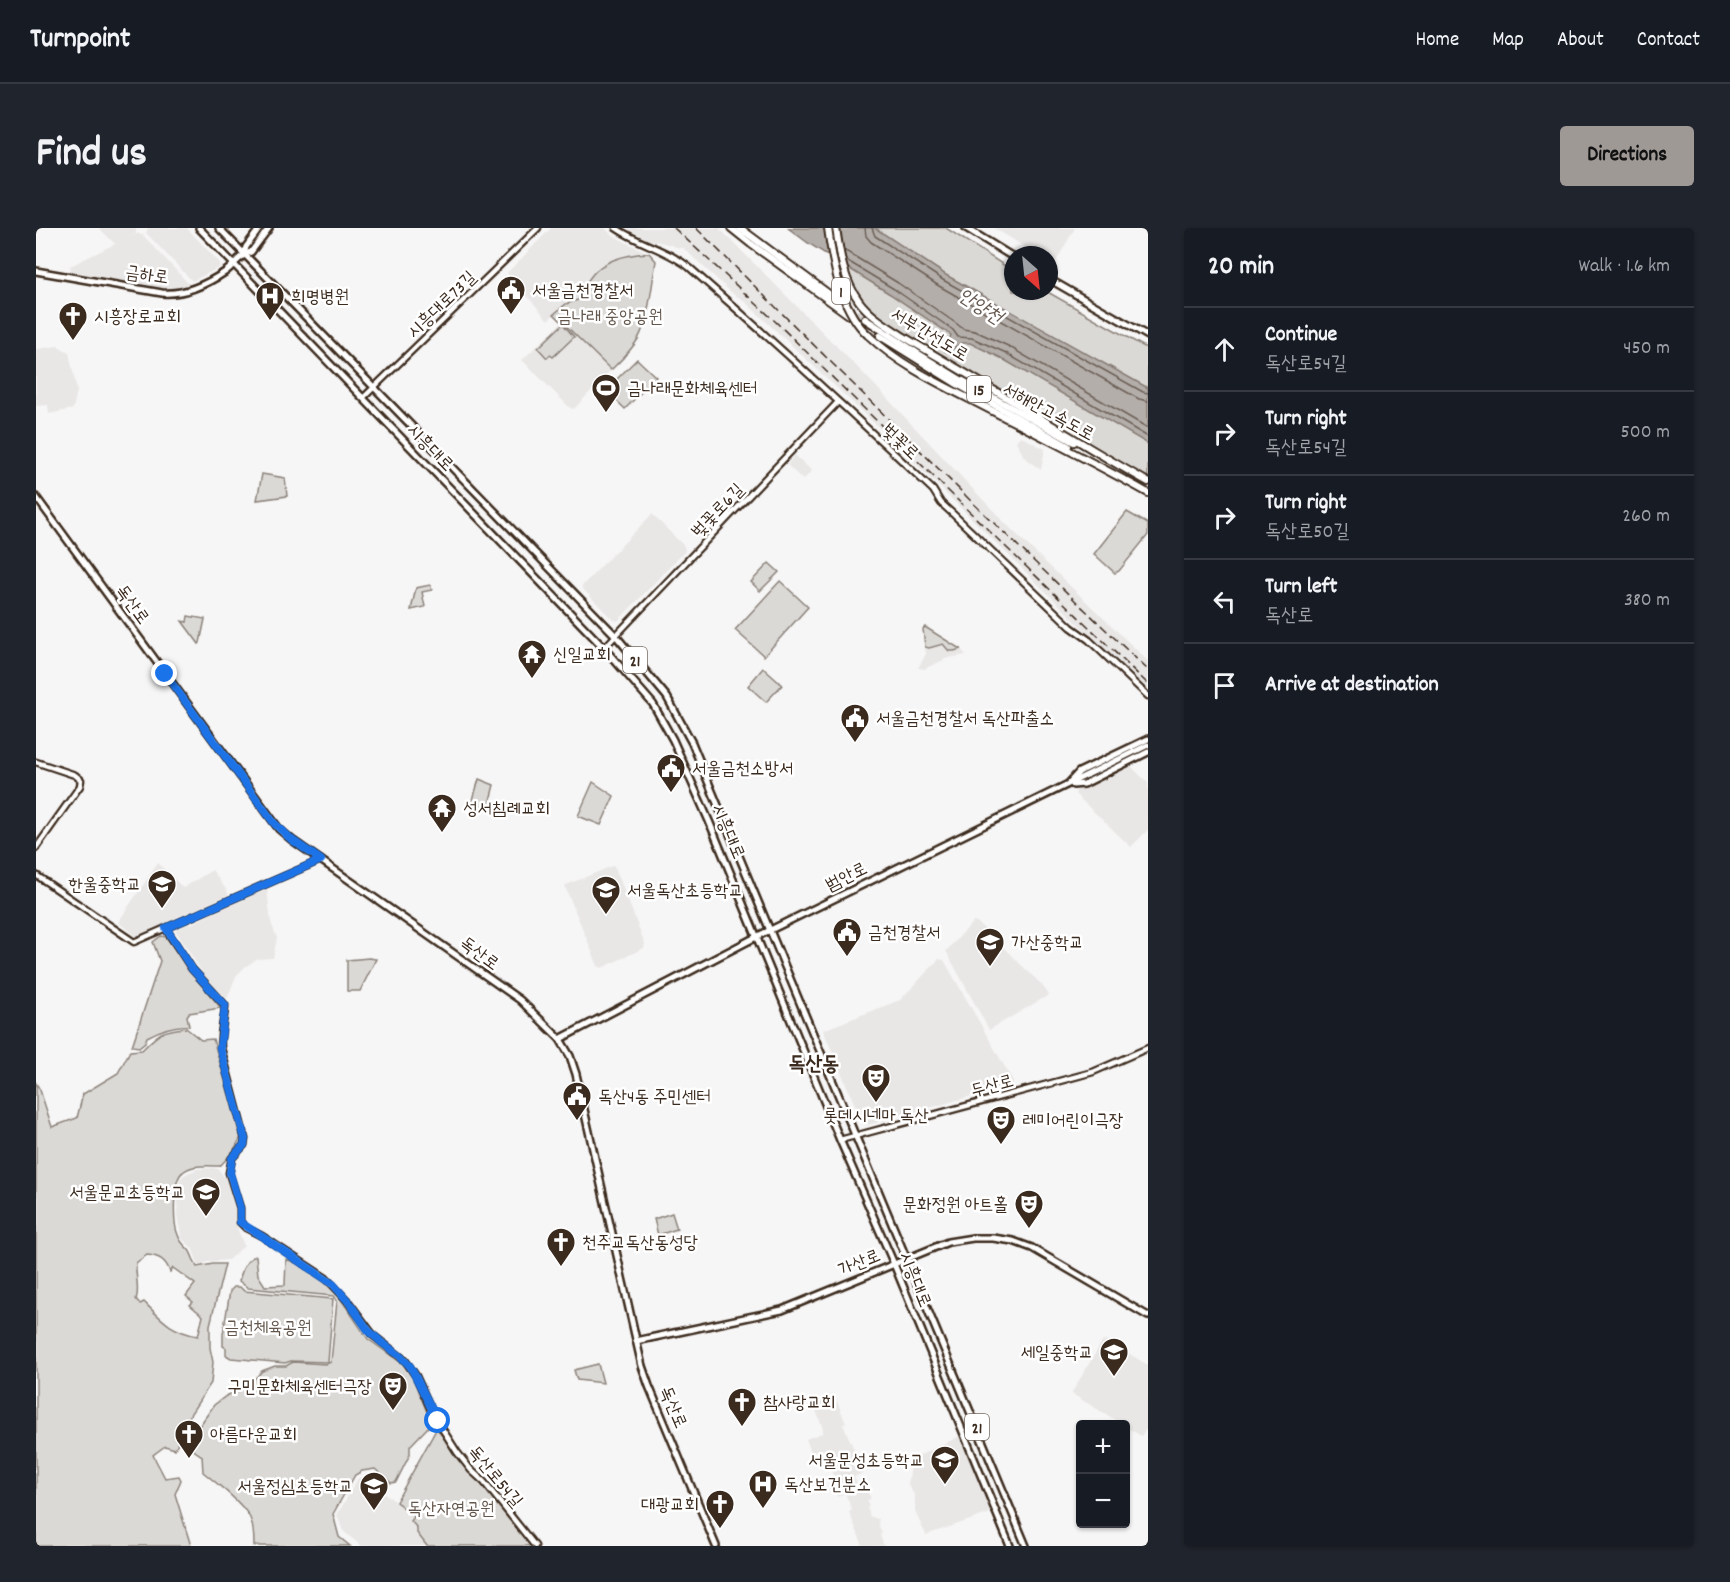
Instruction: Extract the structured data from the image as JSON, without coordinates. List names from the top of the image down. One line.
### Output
{"streets":{"highway":["1","서부간선도로","15","서해안고속도로"],"main road":["금하로","시흥대로","독산로","21","범안로","가산로"],"street":["시흥대로73길","벚꽃로","벚꽃로6길","두산로","독산로54길"]},"crossings":[["금하로","시흥대로"],["시흥대로73길","시흥대로"],["서부간선도로","서해안고속도로"],["벚꽃로","벚꽃로6길"],["시흥대로","벚꽃로6길"],["시흥대로","범안로"],["시흥대로","두산로"],["시흥대로","가산로"],["독산로","범안로"],["독산로","가산로"]],"districts":["독산동"],"water":["안양천"],"parks":["금나래 중앙공원","금천체육공원","독산자연공원"],"places":{"public building":["서울금천경찰서","서울금천경찰서 독산파출소","서울금천소방서","금천경찰서","독산4동 주민센터"],"hospital":["희명병원","독산보건분소"],"church":["시흥장로교회","천주교독산동성당","참사랑교회","아름다운교회","대광교회"],"sports":["금나래문화체육센터"],"temple":["신일교회","성서침례교회"],"school or university":["한울중학교","서울독산초등학교","가산중학교","서울문교초등학교","세일중학교","서울문성초등학교","서울정심초등학교"],"theatre":["롯데시네마 독산","레미어린이극장","문화정원 아트홀","구민문화체육센터극장"]},"north":"bottom right","page":{"header":"Turnpoint","nav":["Home","Map","About","Contact"],"title":"Find us","buttons":"Directions","heading":["20 min","Walk · 1.6 km"],"list":[["Continue","독산로54길","450 m"],["Turn right","독산로54길","500 m"],["Turn right","독산로50길","260 m"],["Turn left","독산로","380 m"],"Arrive at destination"],"map_buttons":["+","−"]}}
